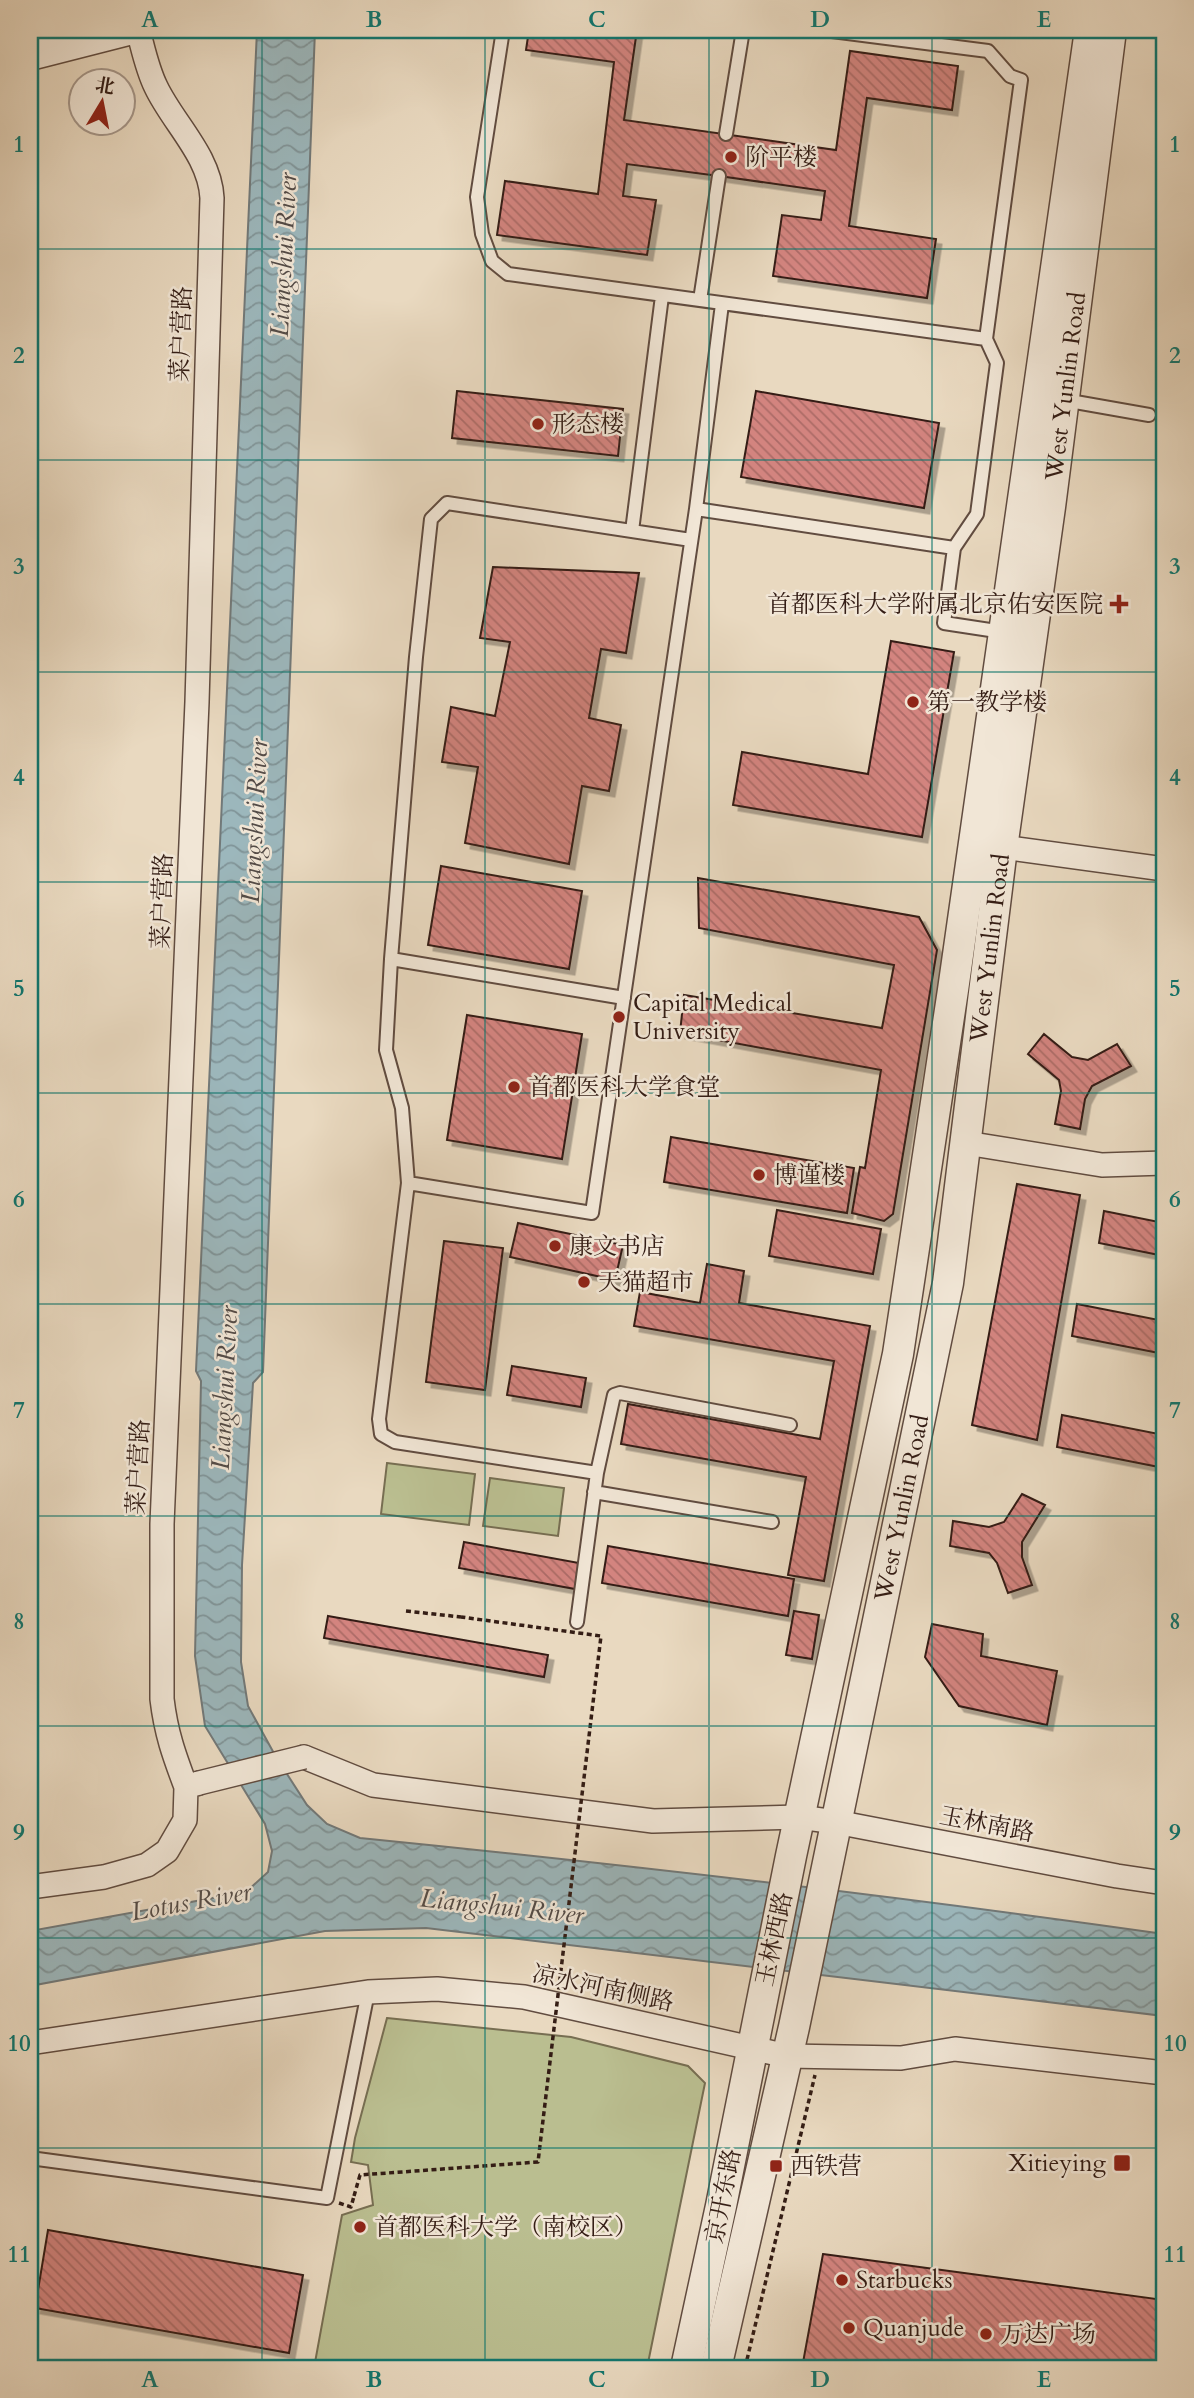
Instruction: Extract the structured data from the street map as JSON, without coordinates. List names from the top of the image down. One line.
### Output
{"streets":{"street":["菜户营路","West Yunlin Road","玉林南路","玉林西路","凉水河南侧路","京开东路"]},"crossings":[["菜户营路","玉林南路"],["West Yunlin Road","玉林南路"],["West Yunlin Road","玉林西路"],["玉林西路","凉水河南侧路"],["玉林西路","京开东路"],["凉水河南侧路","京开东路"]],"water":["Liangshui River","Lotus River"],"places":{"other":["阶平楼","形态楼","第一教学楼","Capital Medical University","首都医科大学食堂","博谨楼","康文书店","天猫超市","首都医科大学（南校区）","Starbucks","Quanjude","万达广场"],"health":["首都医科大学附属北京佑安医院"],"transit":["Xitieying","西铁营"]},"north":"top","grid":{"columns":["A","B","C","D","E"],"rows":["1","2","3","4","5","6","7","8","9","10","11"]}}
